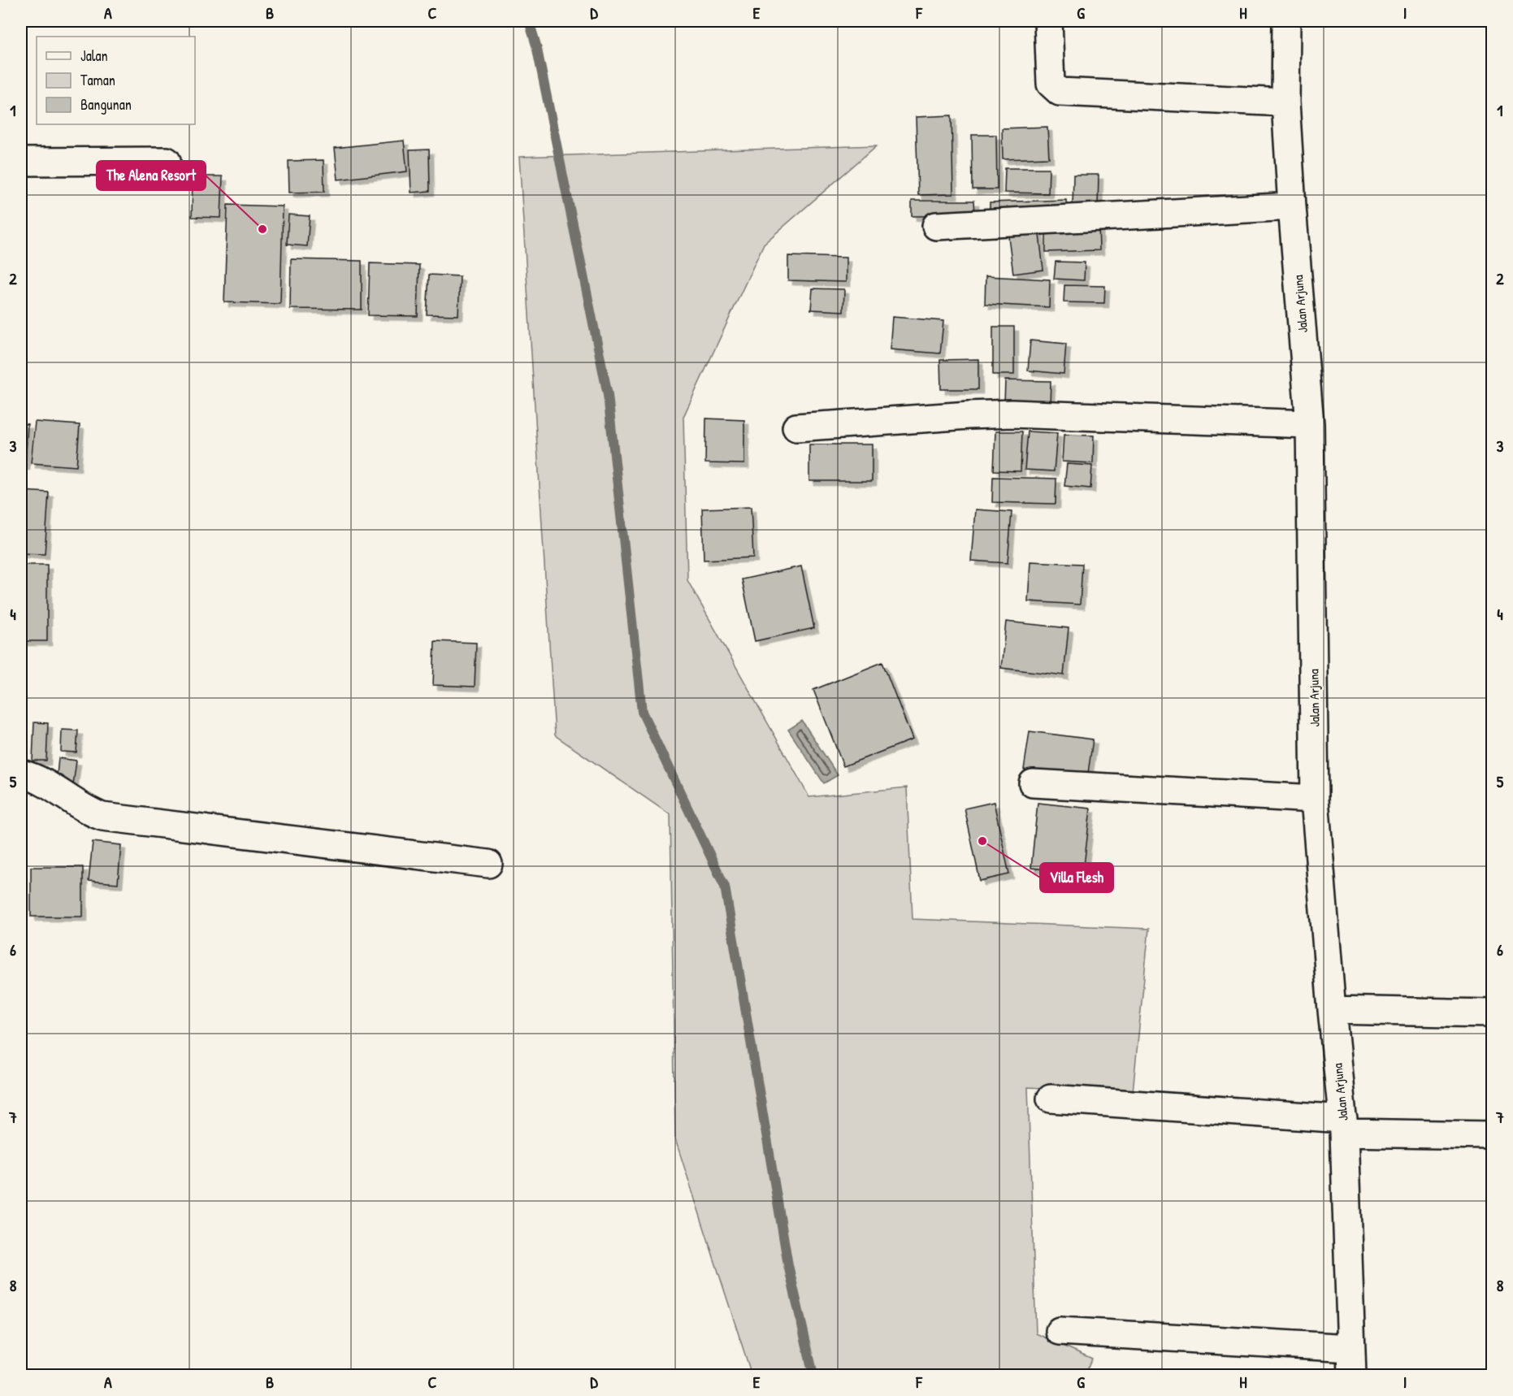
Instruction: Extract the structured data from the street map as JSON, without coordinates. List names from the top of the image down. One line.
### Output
{"streets":{"street":["Jalan Arjuna"]},"places":["The Alena Resort","Villa Flesh"],"legend":["Jalan","Taman","Bangunan"],"grid":{"columns":["A","B","C","D","E","F","G","H","I"],"rows":["1","2","3","4","5","6","7","8"]}}
